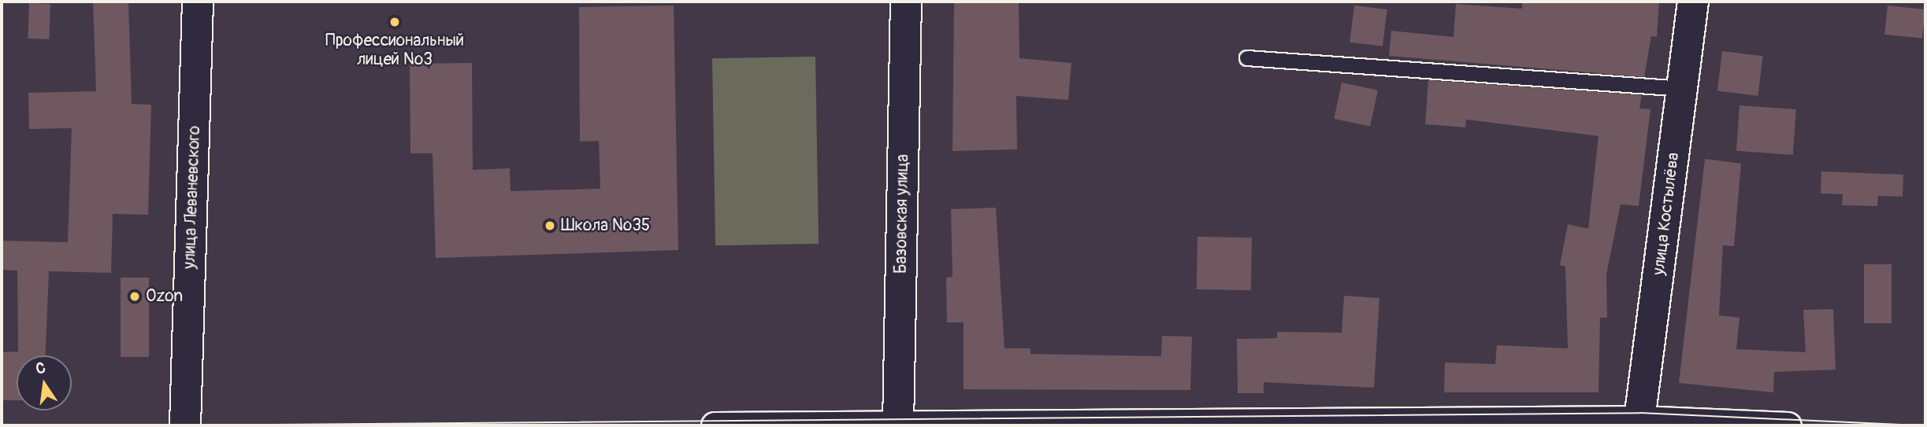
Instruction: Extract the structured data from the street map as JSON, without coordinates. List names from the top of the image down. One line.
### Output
{"streets":{"street":["улица Леваневского","Базовская улица","улица Костылёва"]},"places":["Профессиональный лицей №3","Школа №35","Ozon"],"north":"top"}
